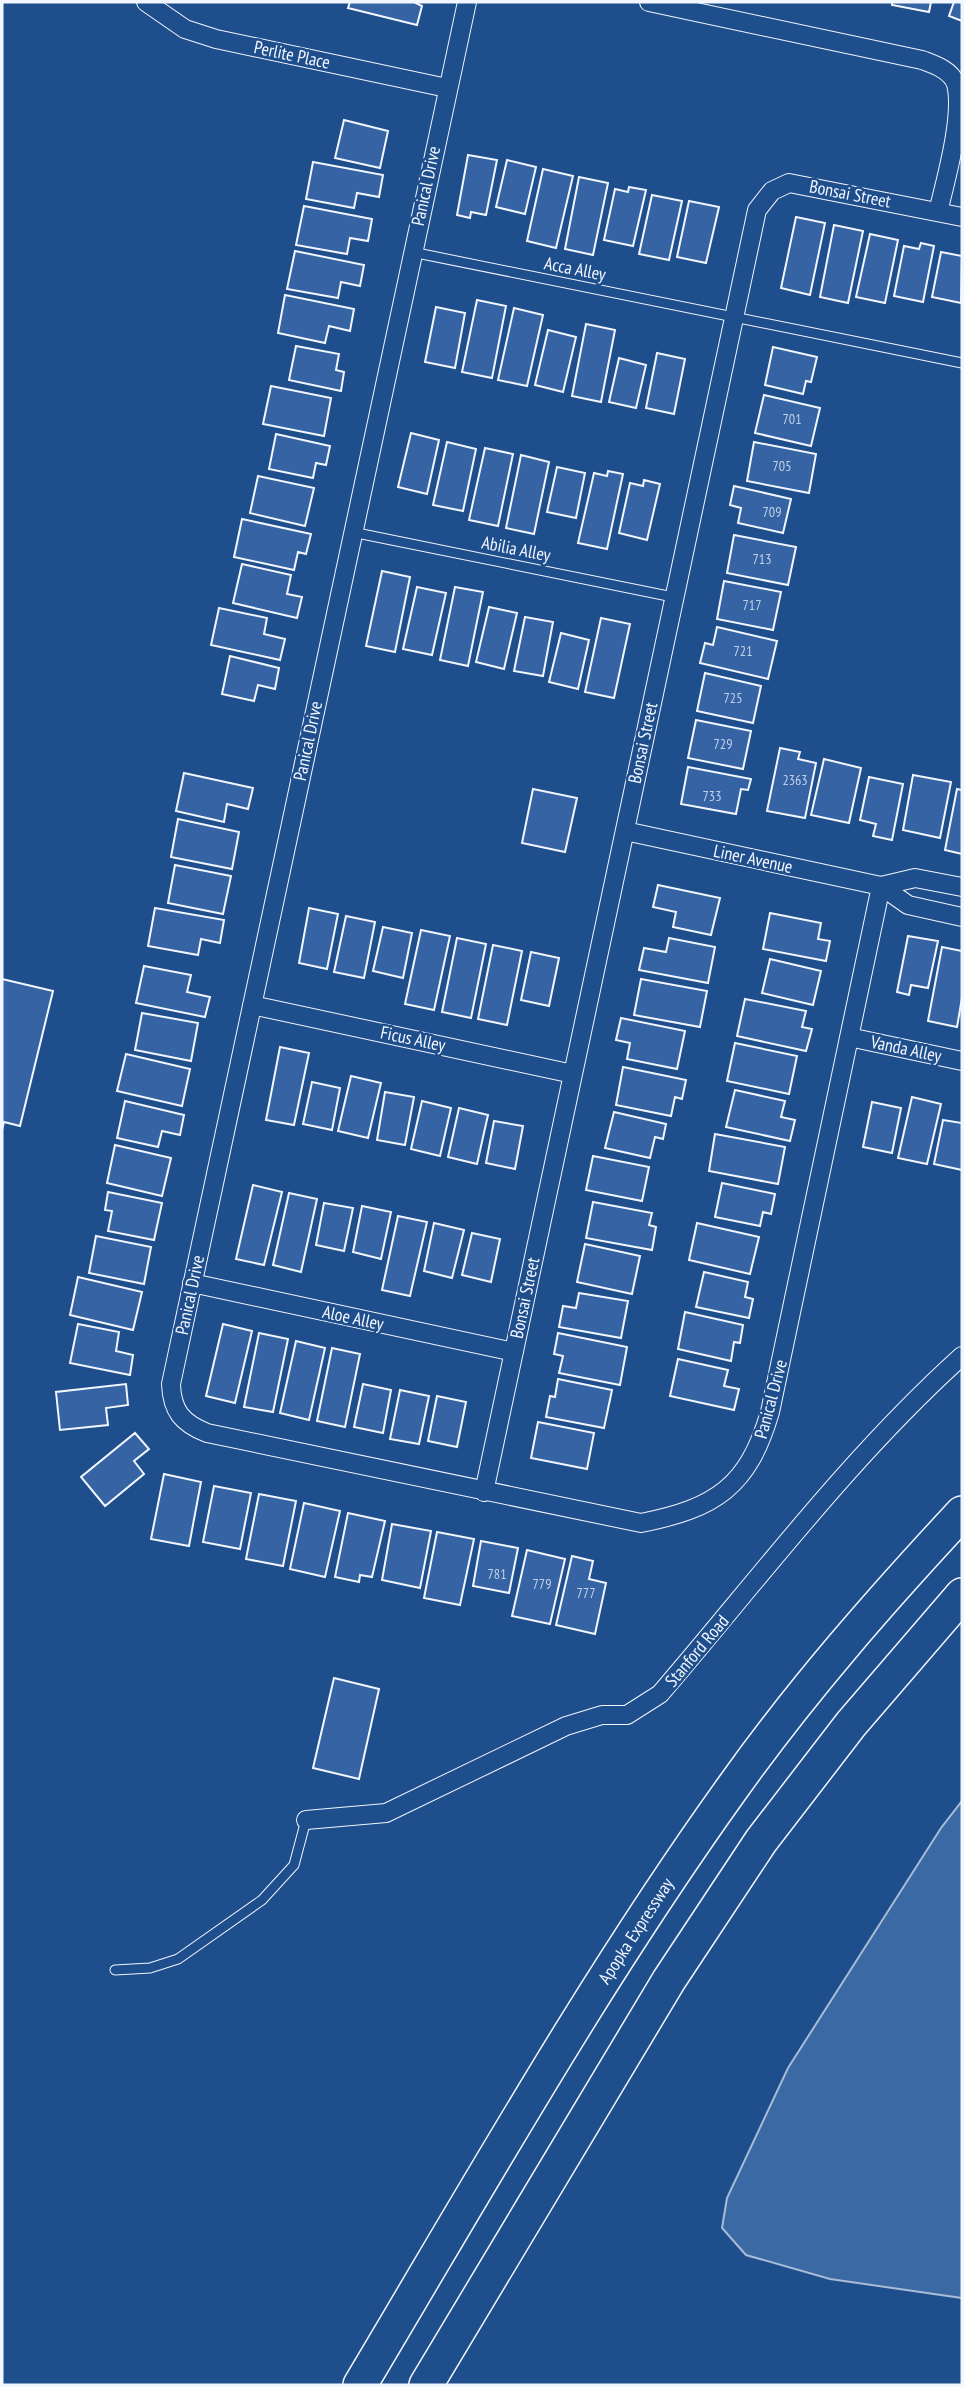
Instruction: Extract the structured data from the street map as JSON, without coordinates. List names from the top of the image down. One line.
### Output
{"streets":{"highway":["Apopka Expressway"],"street":["Perlite Place","Panical Drive","Bonsai Street","Liner Avenue","Ficus Alley","Vanda Alley","Aloe Alley","Stanford Road"],"lane":["Acca Alley","Abilia Alley"]},"crossings":[["Perlite Place","Panical Drive"],["Panical Drive","Bonsai Street"],["Panical Drive","Acca Alley"],["Panical Drive","Abilia Alley"],["Panical Drive","Liner Avenue"],["Panical Drive","Ficus Alley"],["Panical Drive","Vanda Alley"],["Panical Drive","Aloe Alley"],["Bonsai Street","Acca Alley"],["Bonsai Street","Abilia Alley"],["Bonsai Street","Liner Avenue"],["Bonsai Street","Ficus Alley"],["Bonsai Street","Aloe Alley"]],"house_numbers":["701","705","709","713","717","721","725","729","2363","733","781","779","777"]}
